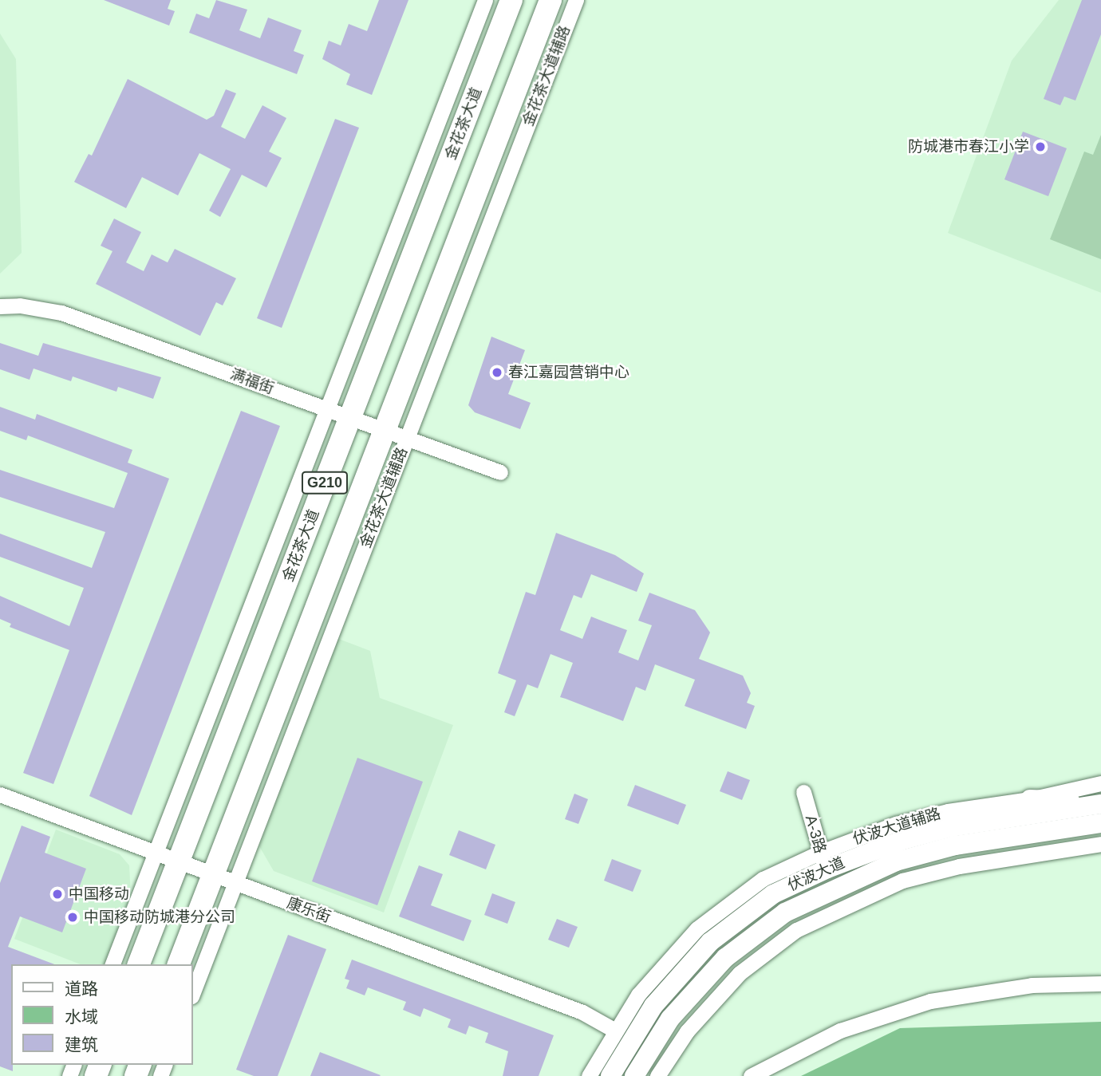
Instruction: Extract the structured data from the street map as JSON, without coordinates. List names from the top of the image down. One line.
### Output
{"streets":{"highway":["金花茶大道","G210"],"main road":["伏波大道"],"street":["金花茶大道辅路","满福街","伏波大道辅路","A-3路","康乐街"]},"crossings":[["金花茶大道辅路","满福街"],["金花茶大道辅路","康乐街"],["金花茶大道","满福街"],["金花茶大道","康乐街"],["满福街","G210"],["G210","康乐街"],["伏波大道辅路","A-3路"],["伏波大道辅路","伏波大道"],["伏波大道辅路","康乐街"],["A-3路","伏波大道"]],"places":["防城港市春江小学","春江嘉园营销中心","中国移动","中国移动防城港分公司"],"legend":["道路","水域","建筑"]}
